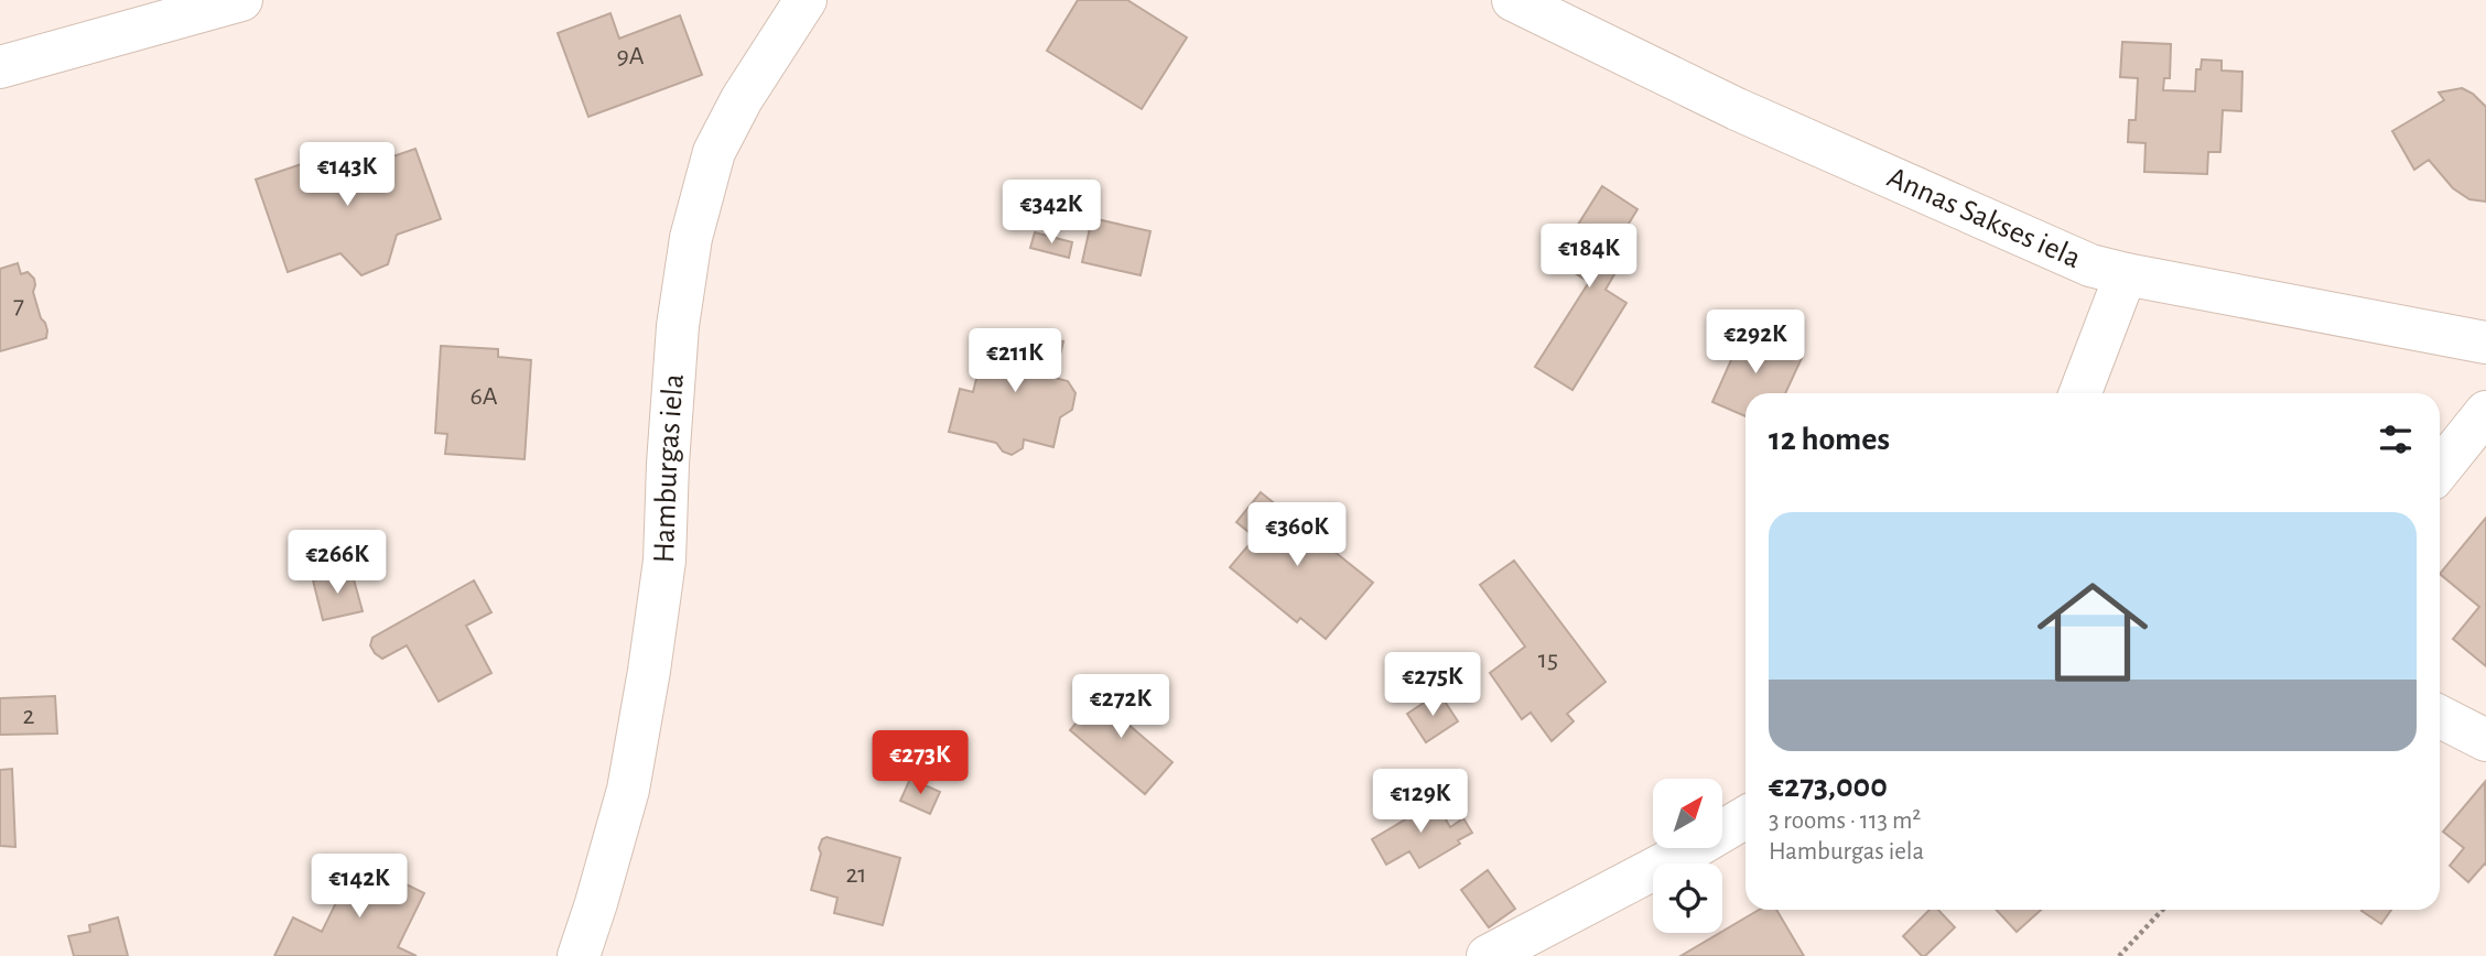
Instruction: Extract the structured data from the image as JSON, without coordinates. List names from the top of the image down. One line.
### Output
{"streets":{"street":["Annas Sakses iela","Hamburgas iela"]},"house_numbers":["9A","7","6A","15","2","21"],"north":"top right","page":{"price":["€143K","€342K","€184K","€292K","€211K","€360K","€266K","€275K","€272K","€273K","€129K","€142K"],"heading":"12 homes","list":[{"name":"€273,000","note":"3 rooms · 113 m² · Hamburgas iela"}]}}
